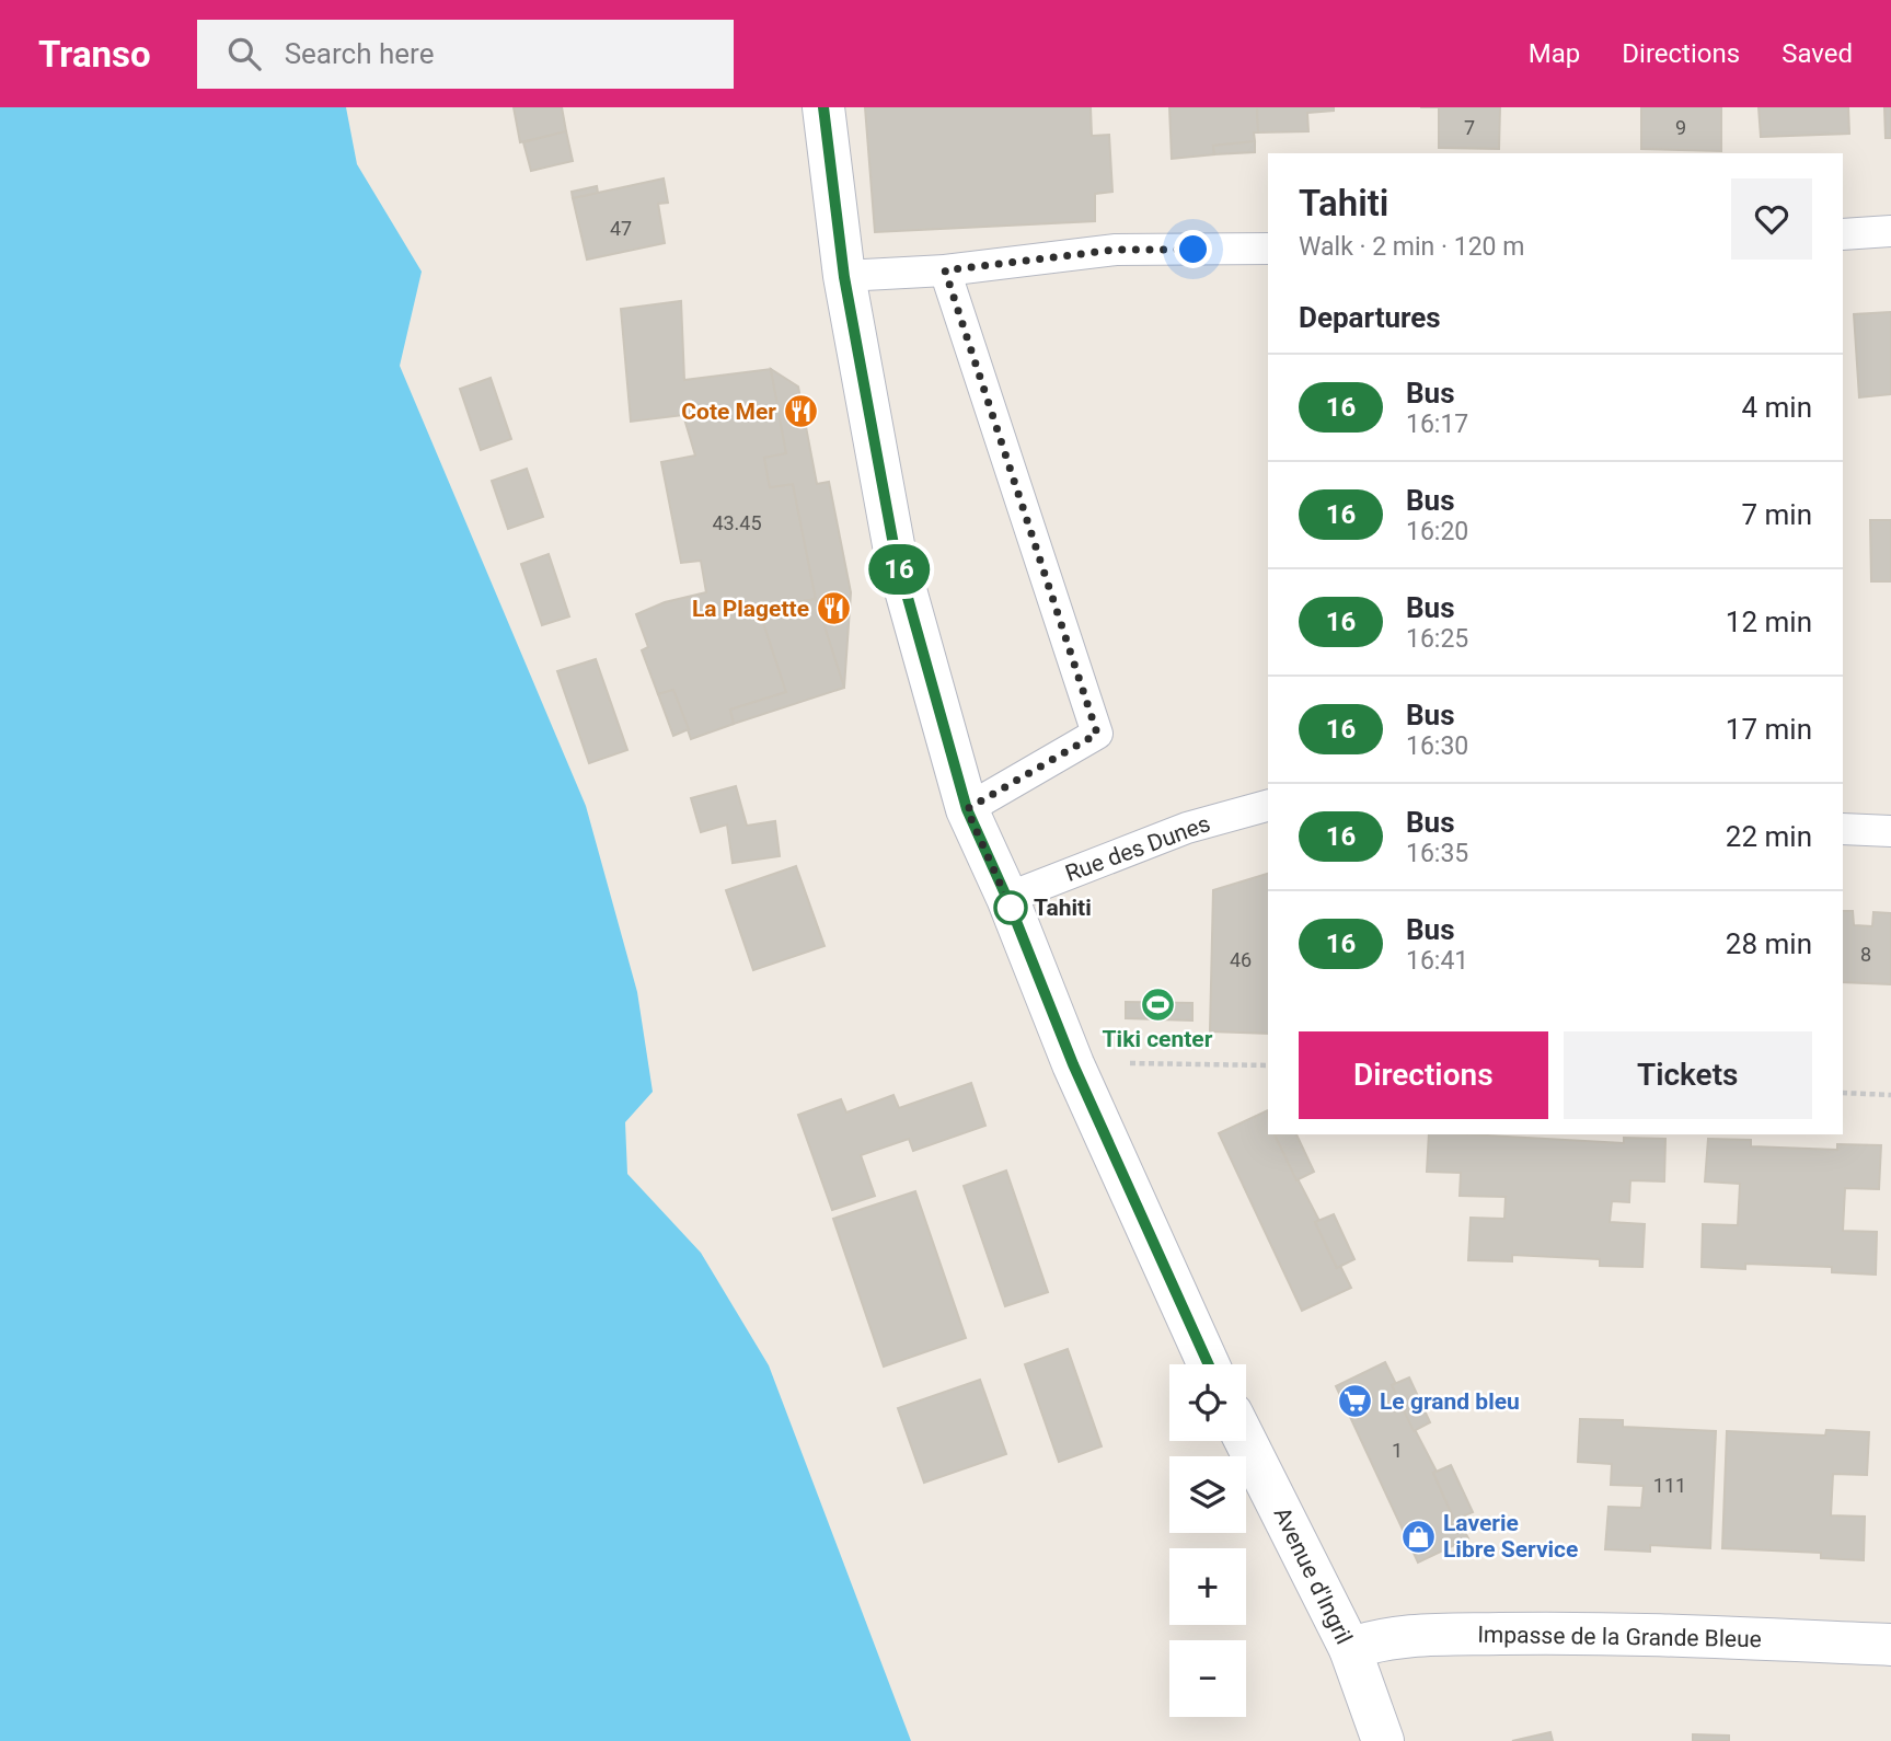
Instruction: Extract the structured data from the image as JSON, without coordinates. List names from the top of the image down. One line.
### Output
{"streets":{"street":["Avenue d'Ingril","Impasse de la Grande Bleue"],"lane":["Rue des Dunes"]},"crossings":[["Avenue d'Ingril","Impasse de la Grande Bleue"]],"places":{"restaurant":["Cote Mer","La Plagette"],"other":["Tahiti"],"sports":["Tiki center"],"supermarket":["Le grand bleu"],"shop":["Laverie Libre Service"]},"lines":["bus line 16"],"house_numbers":["7","9","47","43.45","8","46","1","111"],"page":{"header":"Transo","search":"Search here","nav":["Map","Directions","Saved"],"on_map":"16","heading":[["Tahiti","Walk · 2 min · 120 m"],"Departures"],"list":[{"mark":"16","name":"Bus","note":"16:17","value":"4 min"},{"mark":"16","name":"Bus","note":"16:20","value":"7 min"},{"mark":"16","name":"Bus","note":"16:25","value":"12 min"},{"mark":"16","name":"Bus","note":"16:30","value":"17 min"},{"mark":"16","name":"Bus","note":"16:35","value":"22 min"},{"mark":"16","name":"Bus","note":"16:41","value":"28 min"}],"buttons":["Directions","Tickets"],"map_buttons":["+","−"]}}
